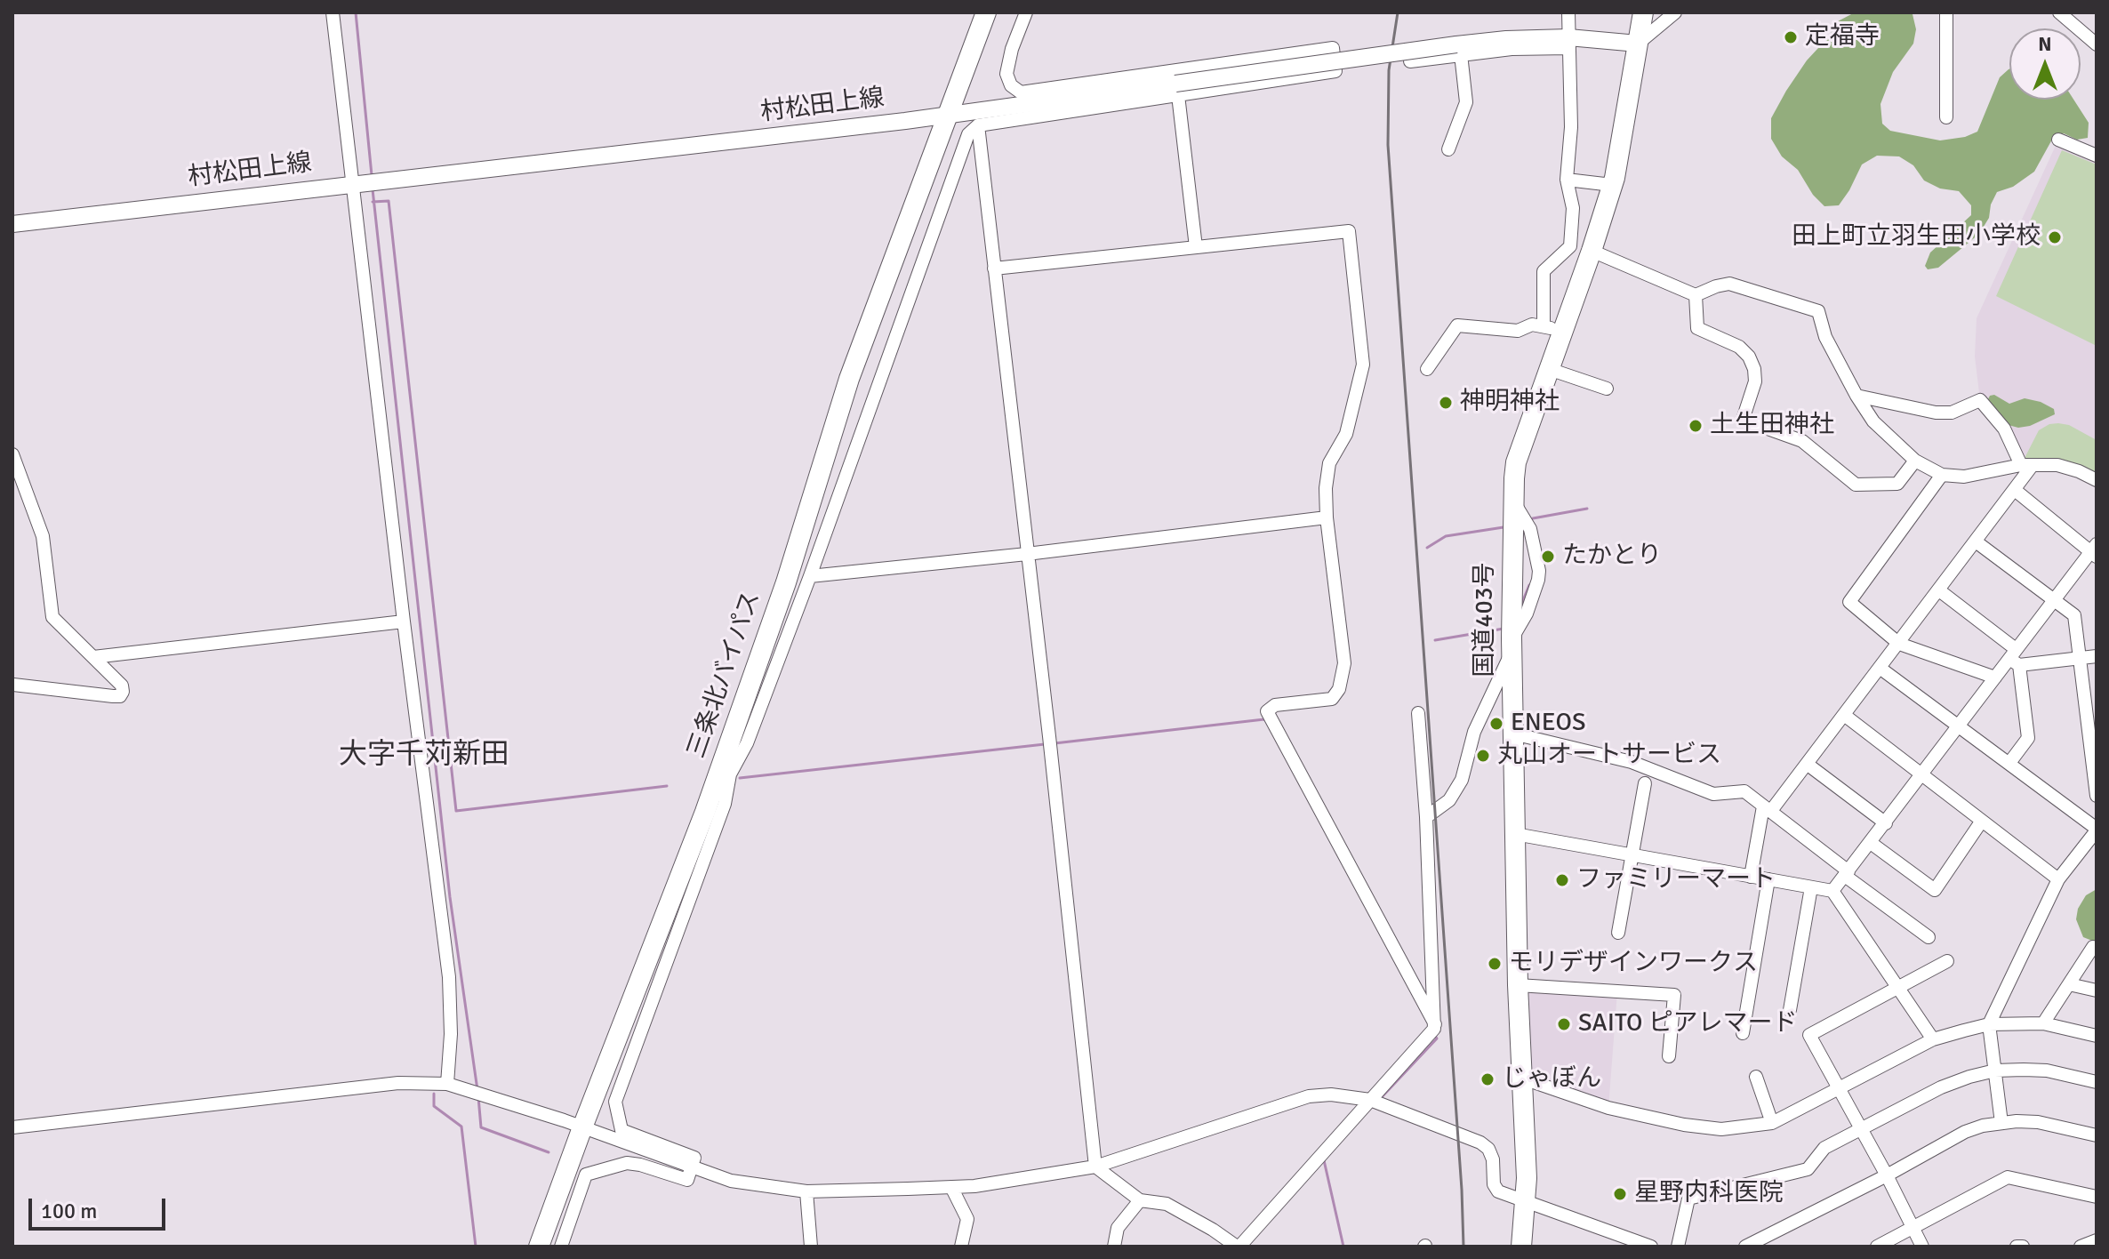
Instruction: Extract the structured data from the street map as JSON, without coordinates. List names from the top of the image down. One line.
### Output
{"streets":{"highway":["国道403号","三条北バイパス"],"main road":["村松田上線"]},"crossings":[["村松田上線","国道403号"],["村松田上線","三条北バイパス"]],"districts":["大字千苅新田"],"places":["定福寺","田上町立羽生田小学校","神明神社","土生田神社","たかとり","ENEOS","丸山オートサービス","ファミリーマート","モリデザインワークス","SAITO ピアレマード","じゃぼん","星野内科医院"],"scale_bar":"100 m","north":"top"}
